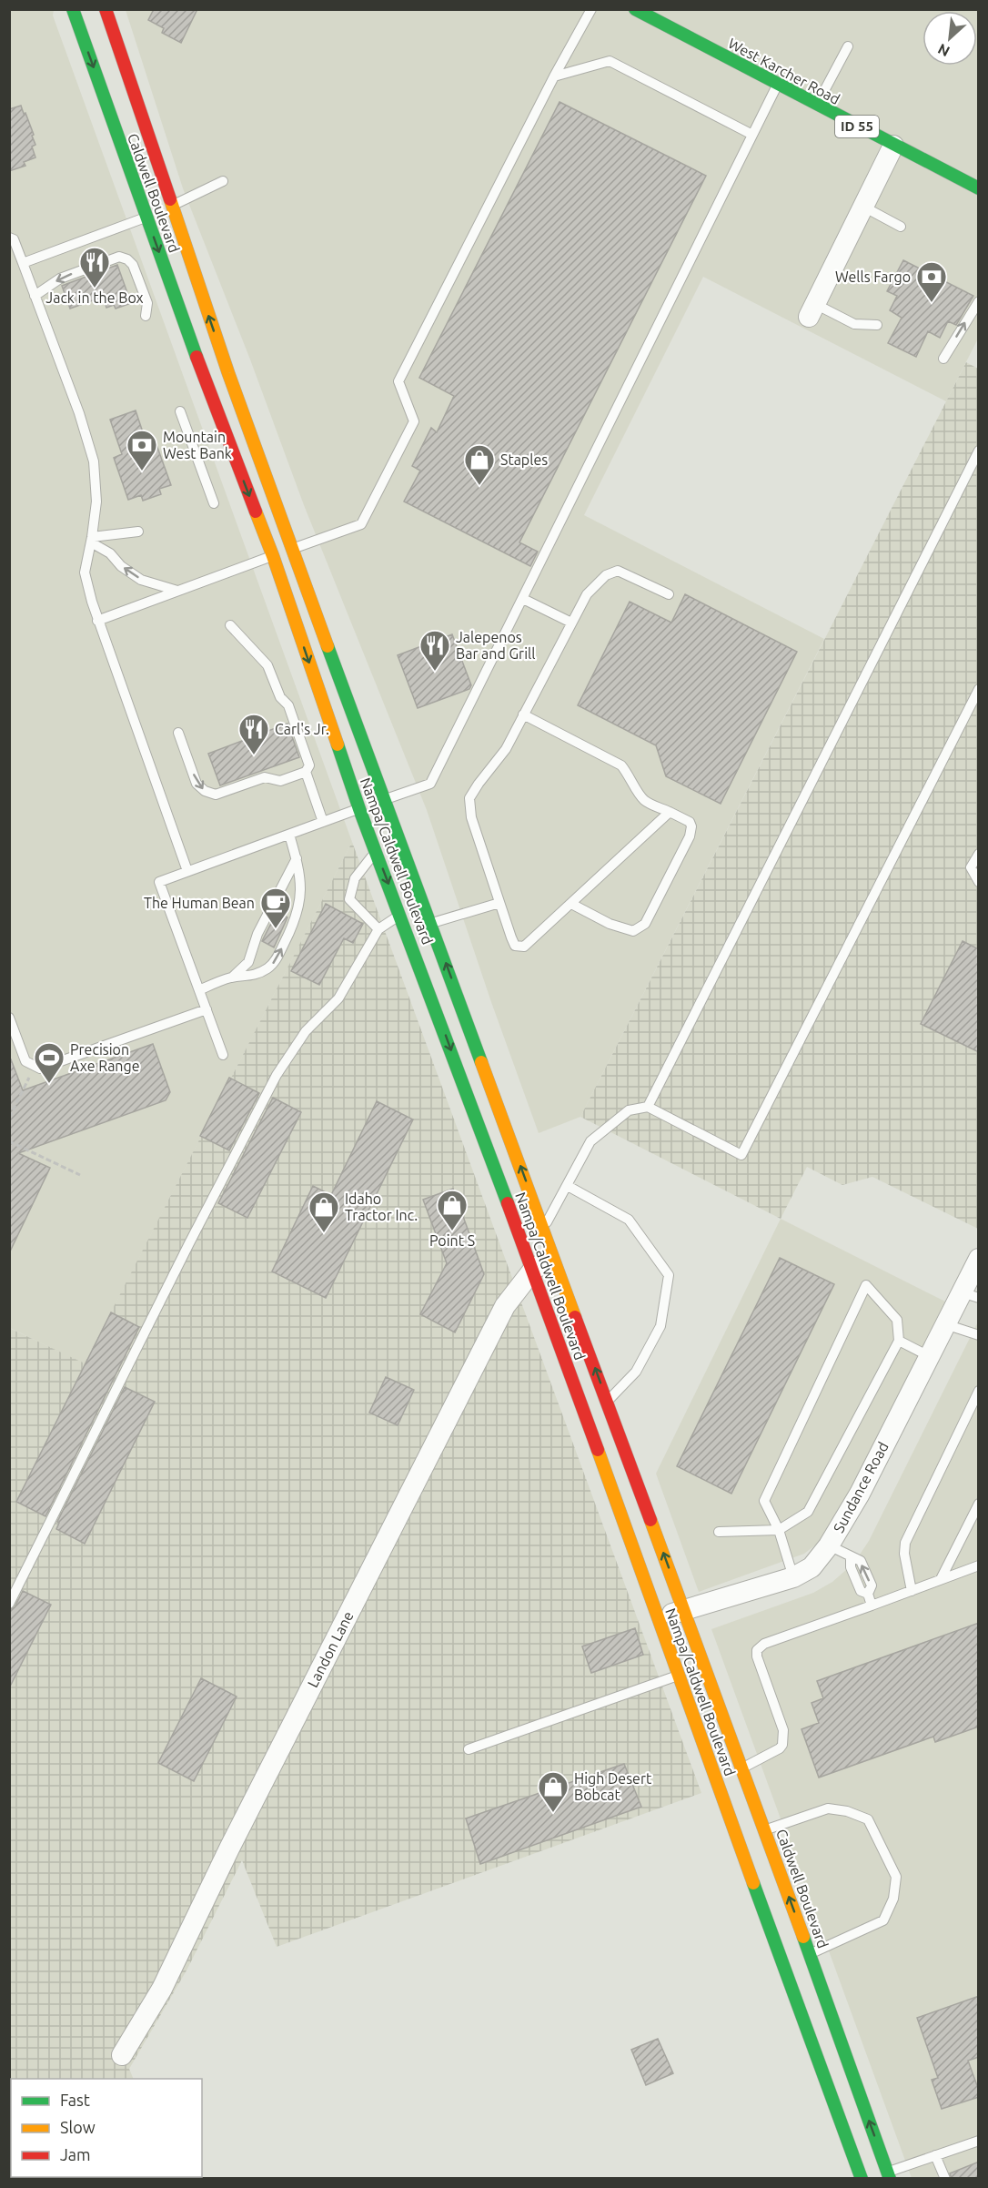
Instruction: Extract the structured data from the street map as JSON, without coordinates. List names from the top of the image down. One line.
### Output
{"streets":{"main road":["West Karcher Road","ID 55","Caldwell Boulevard","Nampa/Caldwell Boulevard"],"street":["Sundance Road","Landon Lane"]},"crossings":[["Caldwell Boulevard","Nampa/Caldwell Boulevard"],["Caldwell Boulevard","Sundance Road"],["Nampa/Caldwell Boulevard","Sundance Road"],["Nampa/Caldwell Boulevard","Landon Lane"]],"places":{"restaurant":["Jack in the Box","Jalepenos Bar and Grill","Carl's Jr."],"bank":["Wells Fargo","Mountain West Bank"],"shop":["Staples","Point S","Idaho Tractor Inc.","High Desert Bobcat"],"cafe":["The Human Bean"],"sports":["Precision Axe Range"]},"legend":["Fast","Slow","Jam"],"north":"bottom left"}
